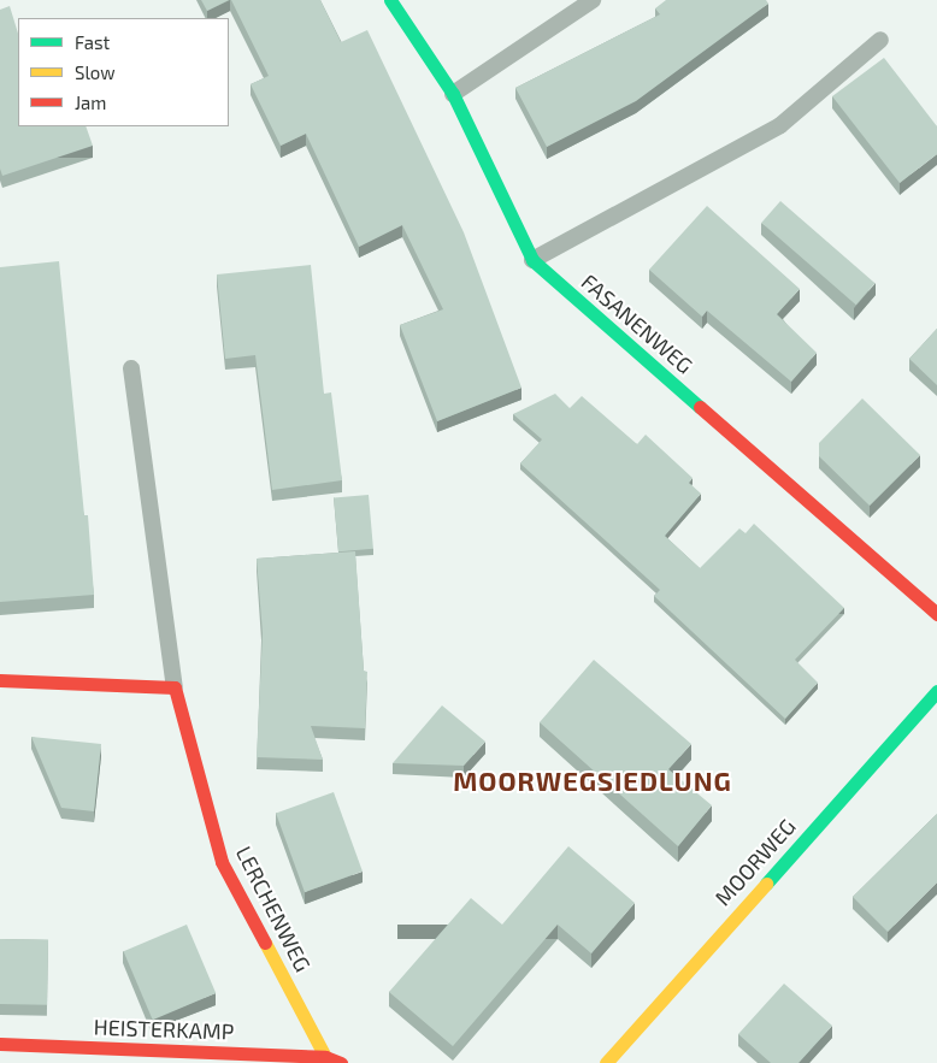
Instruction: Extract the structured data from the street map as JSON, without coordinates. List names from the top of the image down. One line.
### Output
{"streets":{"street":["FASANENWEG","MOORWEG","LERCHENWEG","HEISTERKAMP"]},"crossings":[["LERCHENWEG","HEISTERKAMP"]],"districts":["MOORWEGSIEDLUNG"],"legend":["Fast","Slow","Jam"]}
